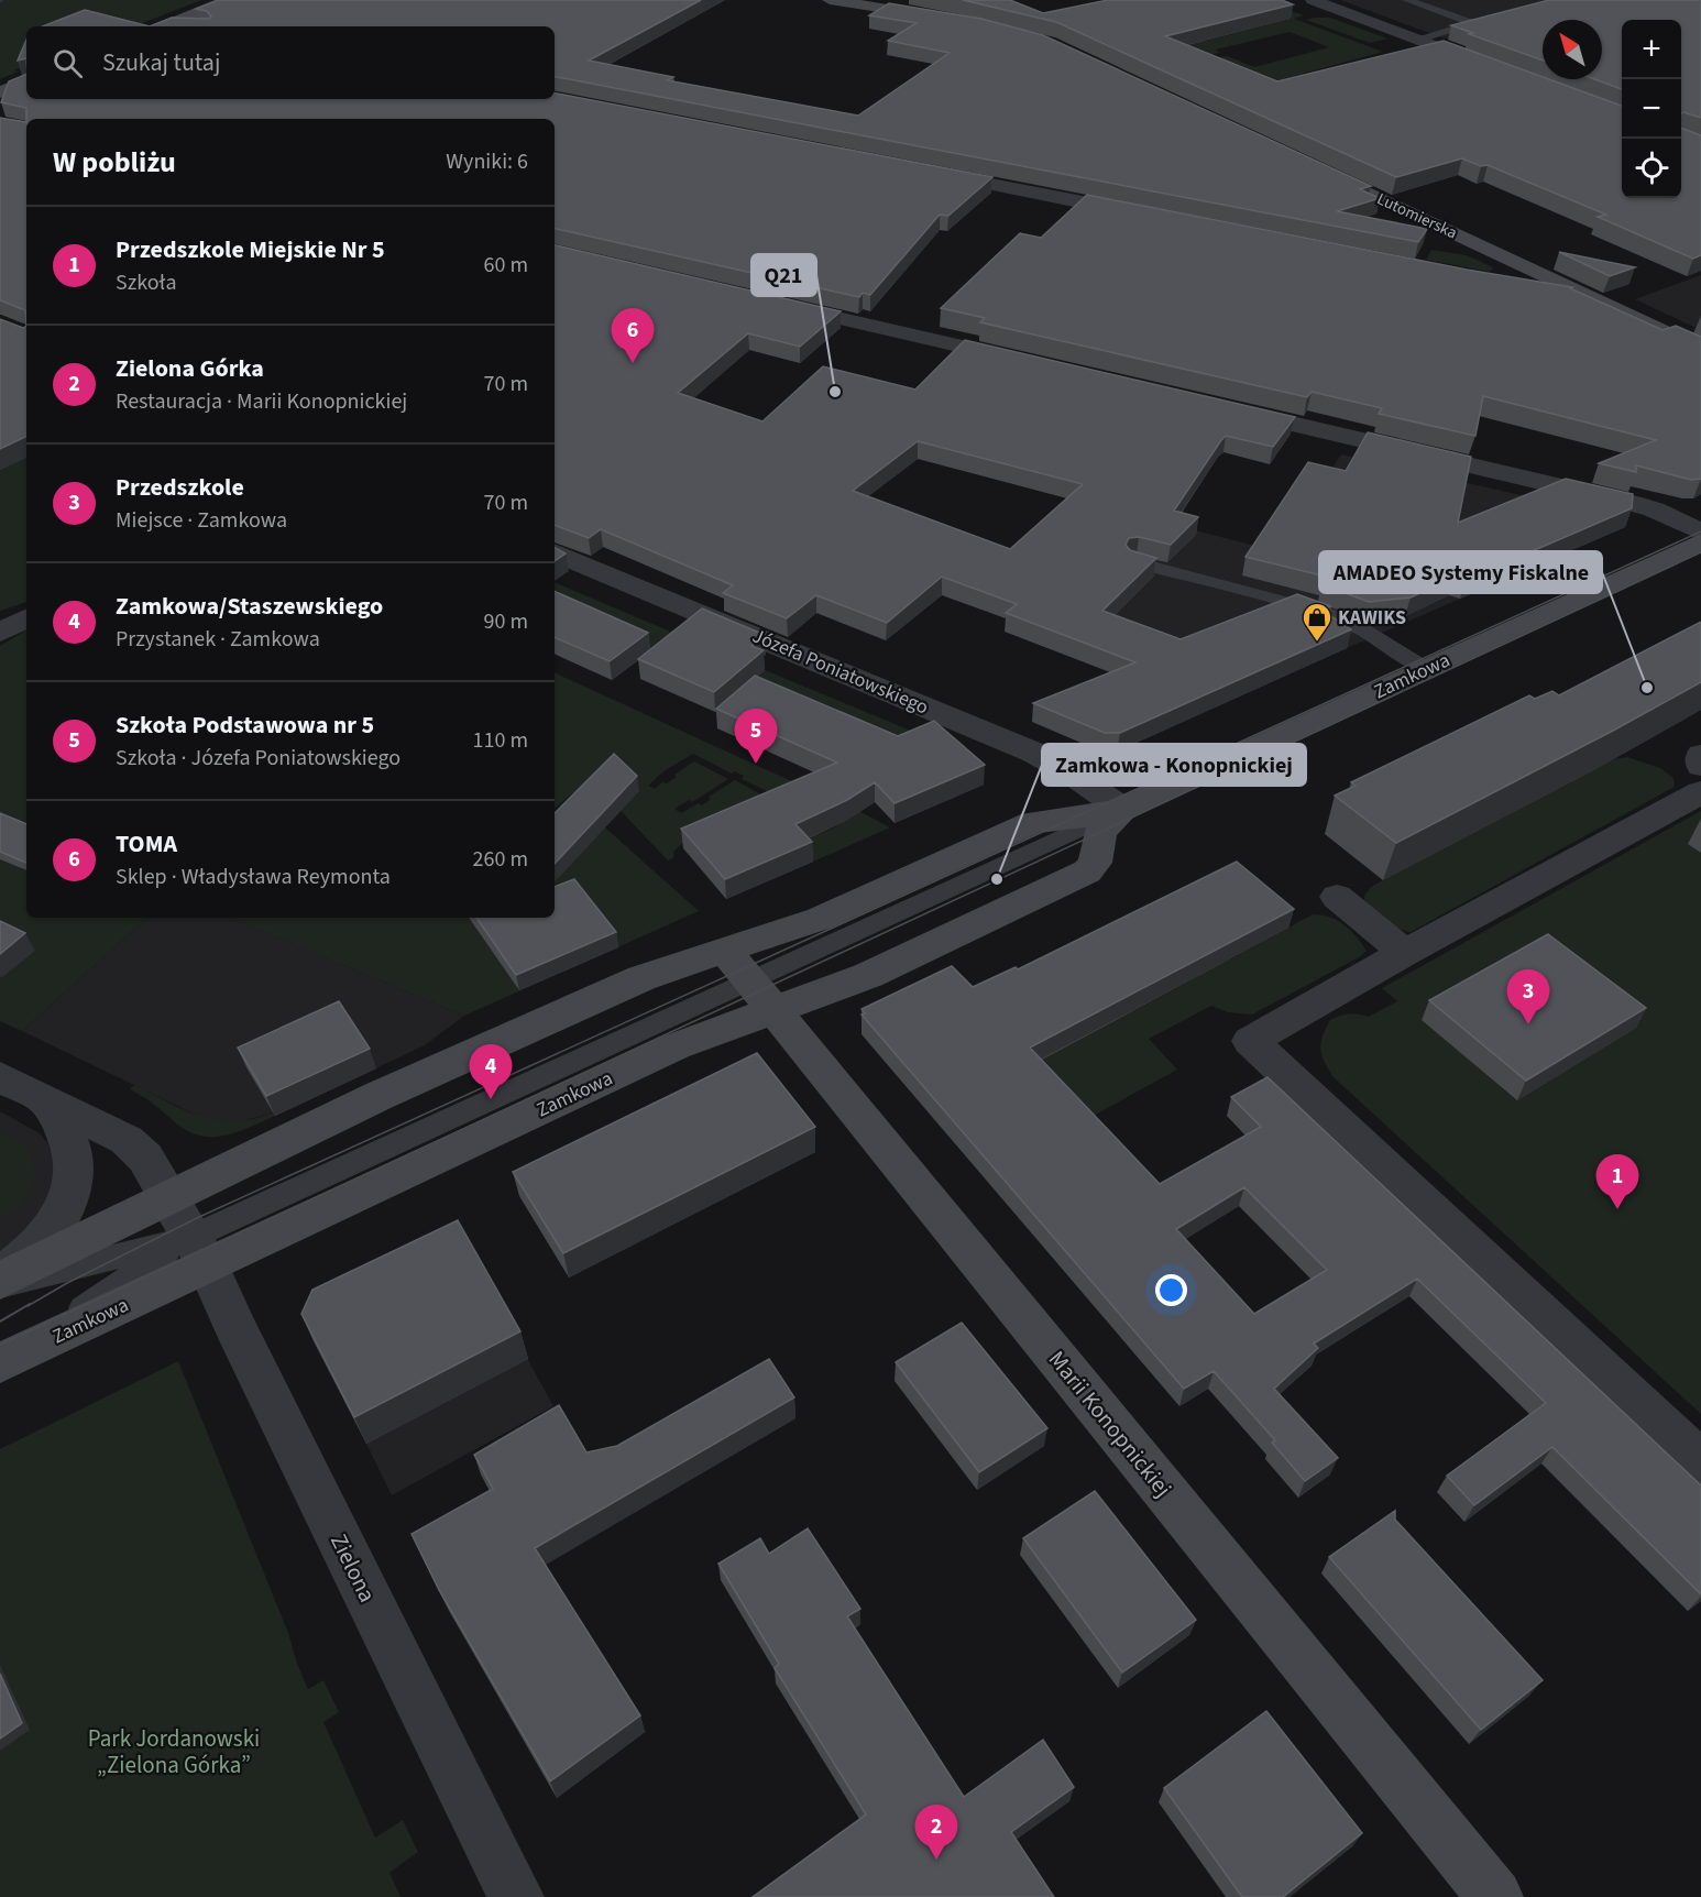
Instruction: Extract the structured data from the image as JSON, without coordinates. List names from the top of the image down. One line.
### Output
{"streets":{"street":["Lutomierska","Józefa Poniatowskiego","Zamkowa","Marii Konopnickiej","Zielona"]},"crossings":[["Józefa Poniatowskiego","Zamkowa"],["Zamkowa","Marii Konopnickiej"],["Zamkowa","Zielona"]],"parks":["Park Jordanowski „Zielona Górka”"],"places":{"other":["Q21","AMADEO Systemy Fiskalne","Zamkowa - Konopnickiej"],"shop":["KAWIKS"]},"north":"top left","page":{"map_buttons":["+","−"],"search":"Szukaj tutaj","heading":["W pobliżu","Wyniki: 6"],"list":[{"mark":"1","name":"Przedszkole Miejskie Nr 5","note":"Szkoła","value":"60 m"},{"mark":"2","name":"Zielona Górka","note":"Restauracja · Marii Konopnickiej","value":"70 m"},{"mark":"3","name":"Przedszkole","note":"Miejsce · Zamkowa","value":"70 m"},{"mark":"4","name":"Zamkowa/Staszewskiego","note":"Przystanek · Zamkowa","value":"90 m"},{"mark":"5","name":"Szkoła Podstawowa nr 5","note":"Szkoła · Józefa Poniatowskiego","value":"110 m"},{"mark":"6","name":"TOMA","note":"Sklep · Władysława Reymonta","value":"260 m"}],"pins":["6","5","3","4","1","2"]}}
